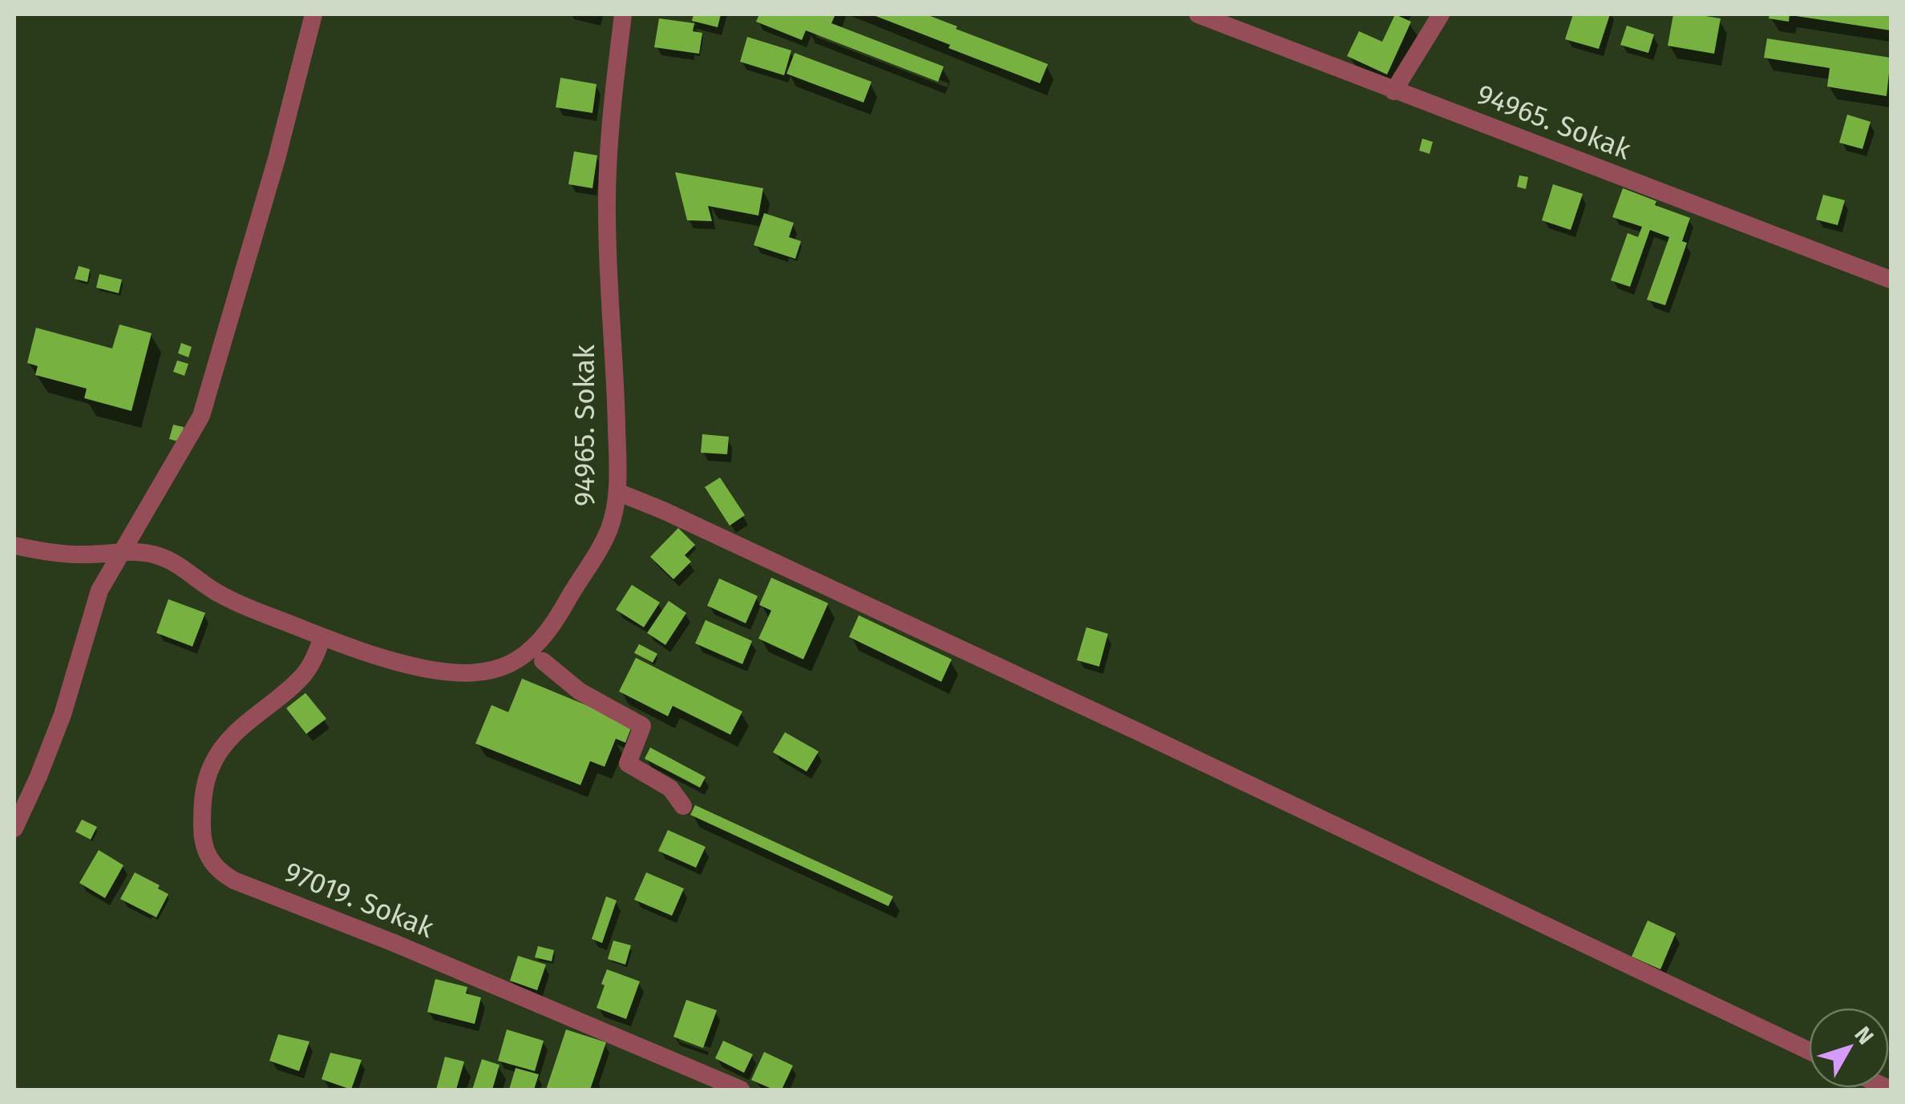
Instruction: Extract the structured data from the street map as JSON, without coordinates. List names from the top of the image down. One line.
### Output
{"streets":{"street":["94965. Sokak","97019. Sokak"]},"crossings":[["94965. Sokak","97019. Sokak"]],"north":"top right"}
